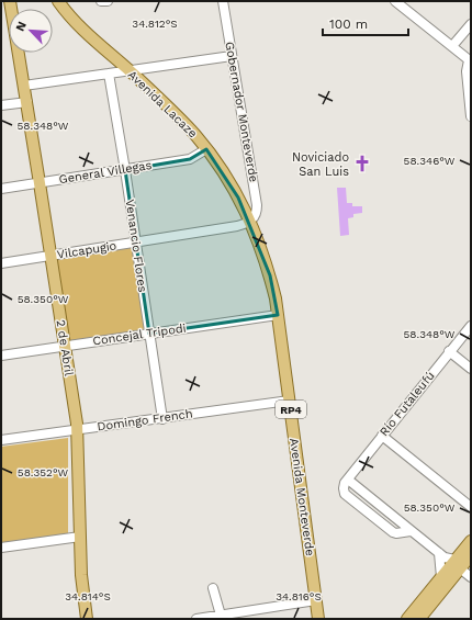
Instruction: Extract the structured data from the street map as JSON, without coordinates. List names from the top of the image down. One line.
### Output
{"streets":{"main road":["Avenida Lacaze","2 de Abril","RP4","Avenida Monteverde"],"street":["Gobernador Monteverde","General Villegas","Venancio Flores","Vilcapugio","Concejal Tripodi","Río Futaleufú","Domingo French"]},"crossings":[["Avenida Lacaze","Gobernador Monteverde"],["Avenida Lacaze","General Villegas"],["Avenida Lacaze","Vilcapugio"],["Avenida Lacaze","Avenida Monteverde"],["Gobernador Monteverde","Vilcapugio"],["Gobernador Monteverde","Avenida Monteverde"],["General Villegas","Venancio Flores"],["General Villegas","2 de Abril"],["Venancio Flores","Vilcapugio"],["Venancio Flores","Concejal Tripodi"],["Venancio Flores","Domingo French"],["Vilcapugio","2 de Abril"],["Vilcapugio","Avenida Monteverde"],["Concejal Tripodi","2 de Abril"],["Concejal Tripodi","Avenida Monteverde"],["2 de Abril","Domingo French"],["Domingo French","Avenida Monteverde"]],"places":{"church":["Noviciado San Luis"]},"scale_bar":"100 m","north":"top left","coordinates":["34.812°S","58.348°W","58.346°W","58.350°W","58.352°W","34.814°S","34.816°S"]}
